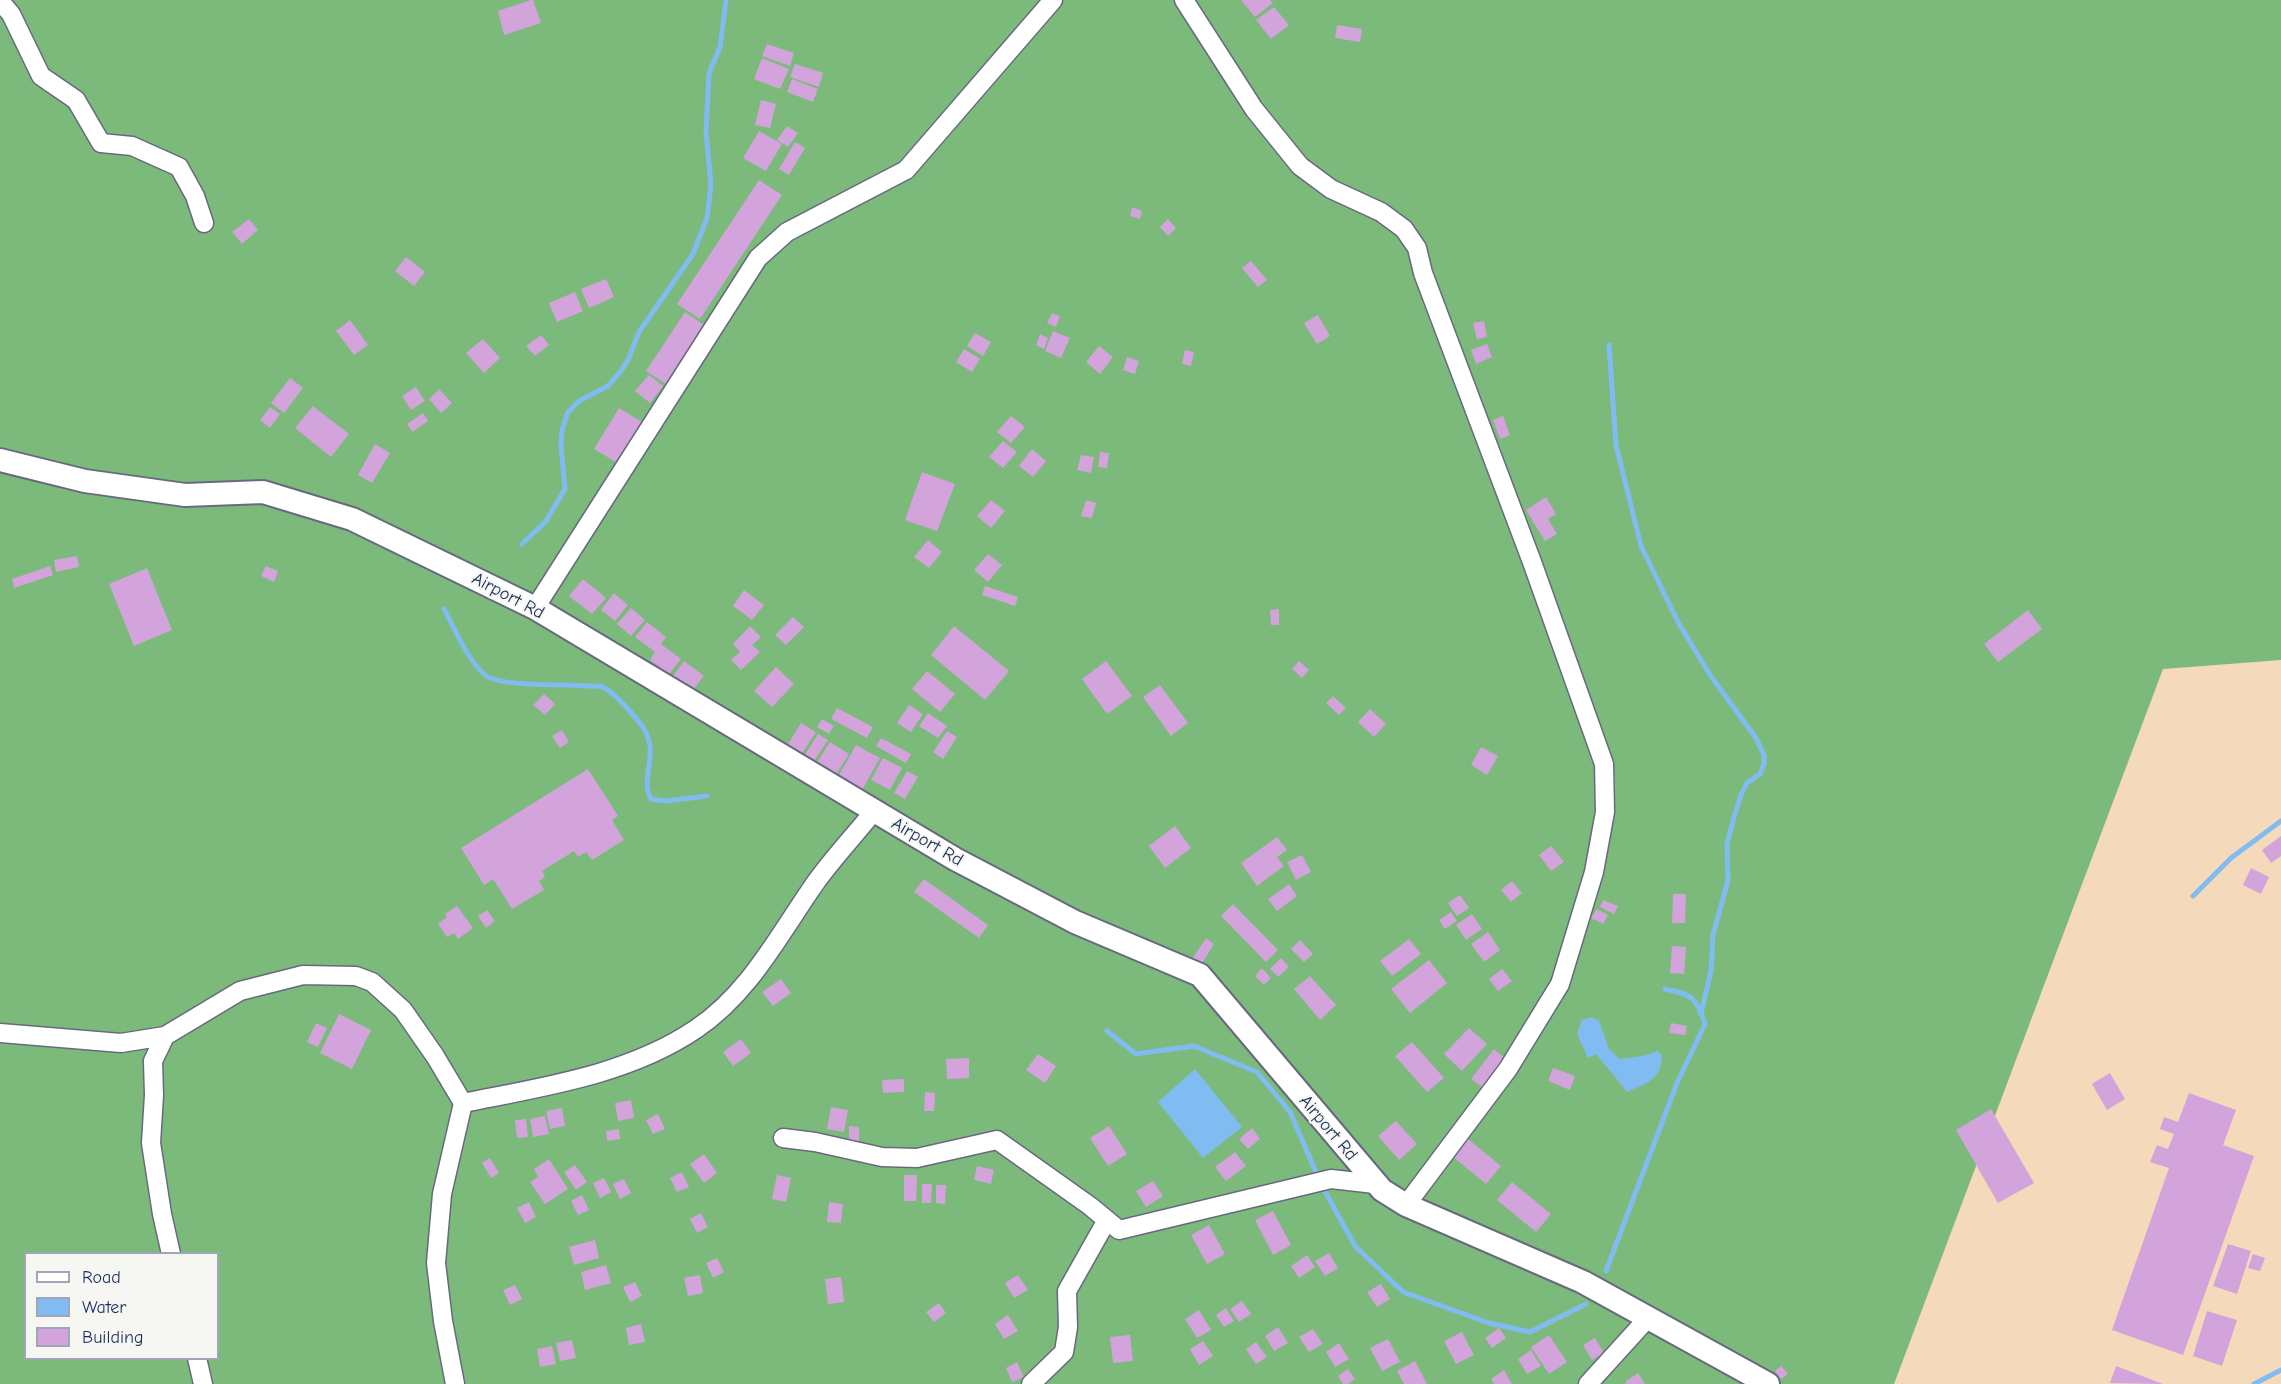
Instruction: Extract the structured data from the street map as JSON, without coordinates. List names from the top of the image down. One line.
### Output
{"streets":{"main road":["Airport Rd"]},"legend":["Road","Water","Building"]}
